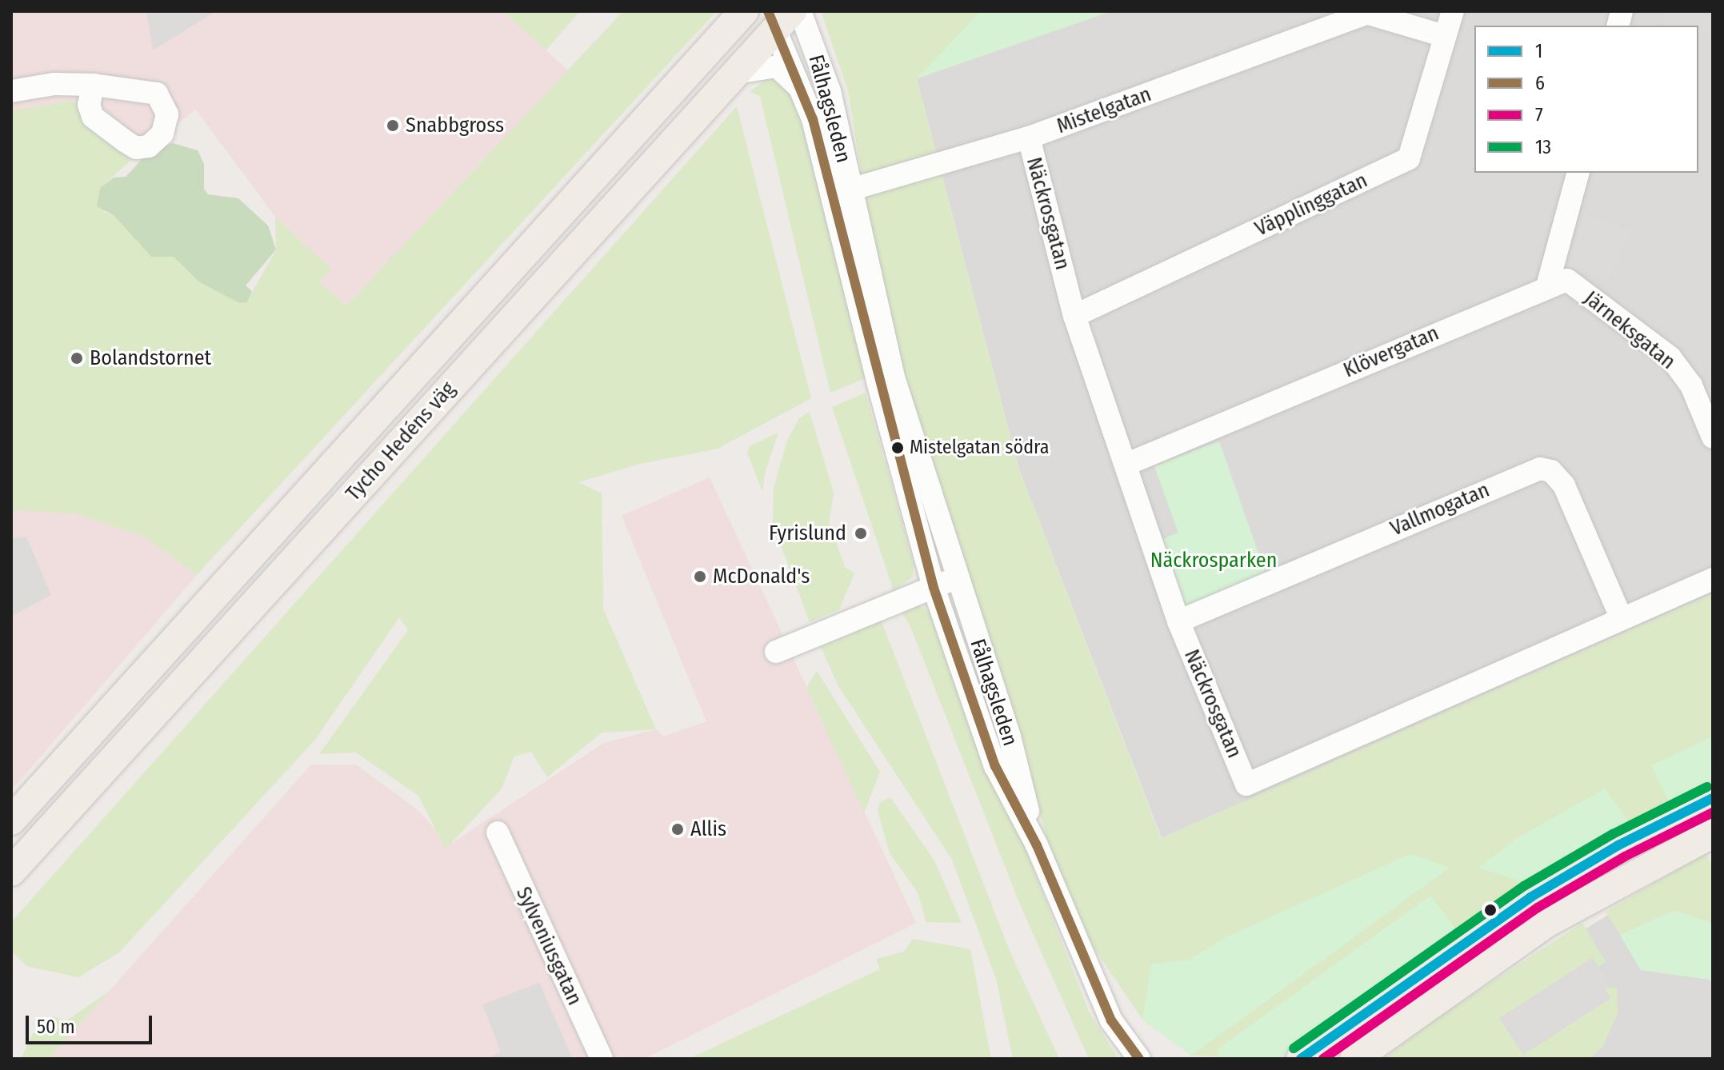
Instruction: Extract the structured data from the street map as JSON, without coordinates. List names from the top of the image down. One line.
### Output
{"streets":{"main road":["Tycho Hedéns väg"],"street":["Fålhagsleden","Mistelgatan","Väpplinggatan","Näckrosgatan","Järneksgatan","Klövergatan","Vallmogatan","Sylveniusgatan"]},"crossings":[["Fålhagsleden","Mistelgatan"],["Fålhagsleden","Tycho Hedéns väg"],["Mistelgatan","Väpplinggatan"],["Mistelgatan","Näckrosgatan"],["Väpplinggatan","Näckrosgatan"],["Näckrosgatan","Klövergatan"],["Näckrosgatan","Vallmogatan"],["Järneksgatan","Klövergatan"]],"parks":["Näckrosparken"],"places":["Snabbgross","Bolandstornet","Mistelgatan södra","Fyrislund","McDonald's","Allis"],"lines":["transit line 6","transit line 13","transit line 1","transit line 7"],"legend":["1","6","7","13"],"scale_bar":"50 m"}
